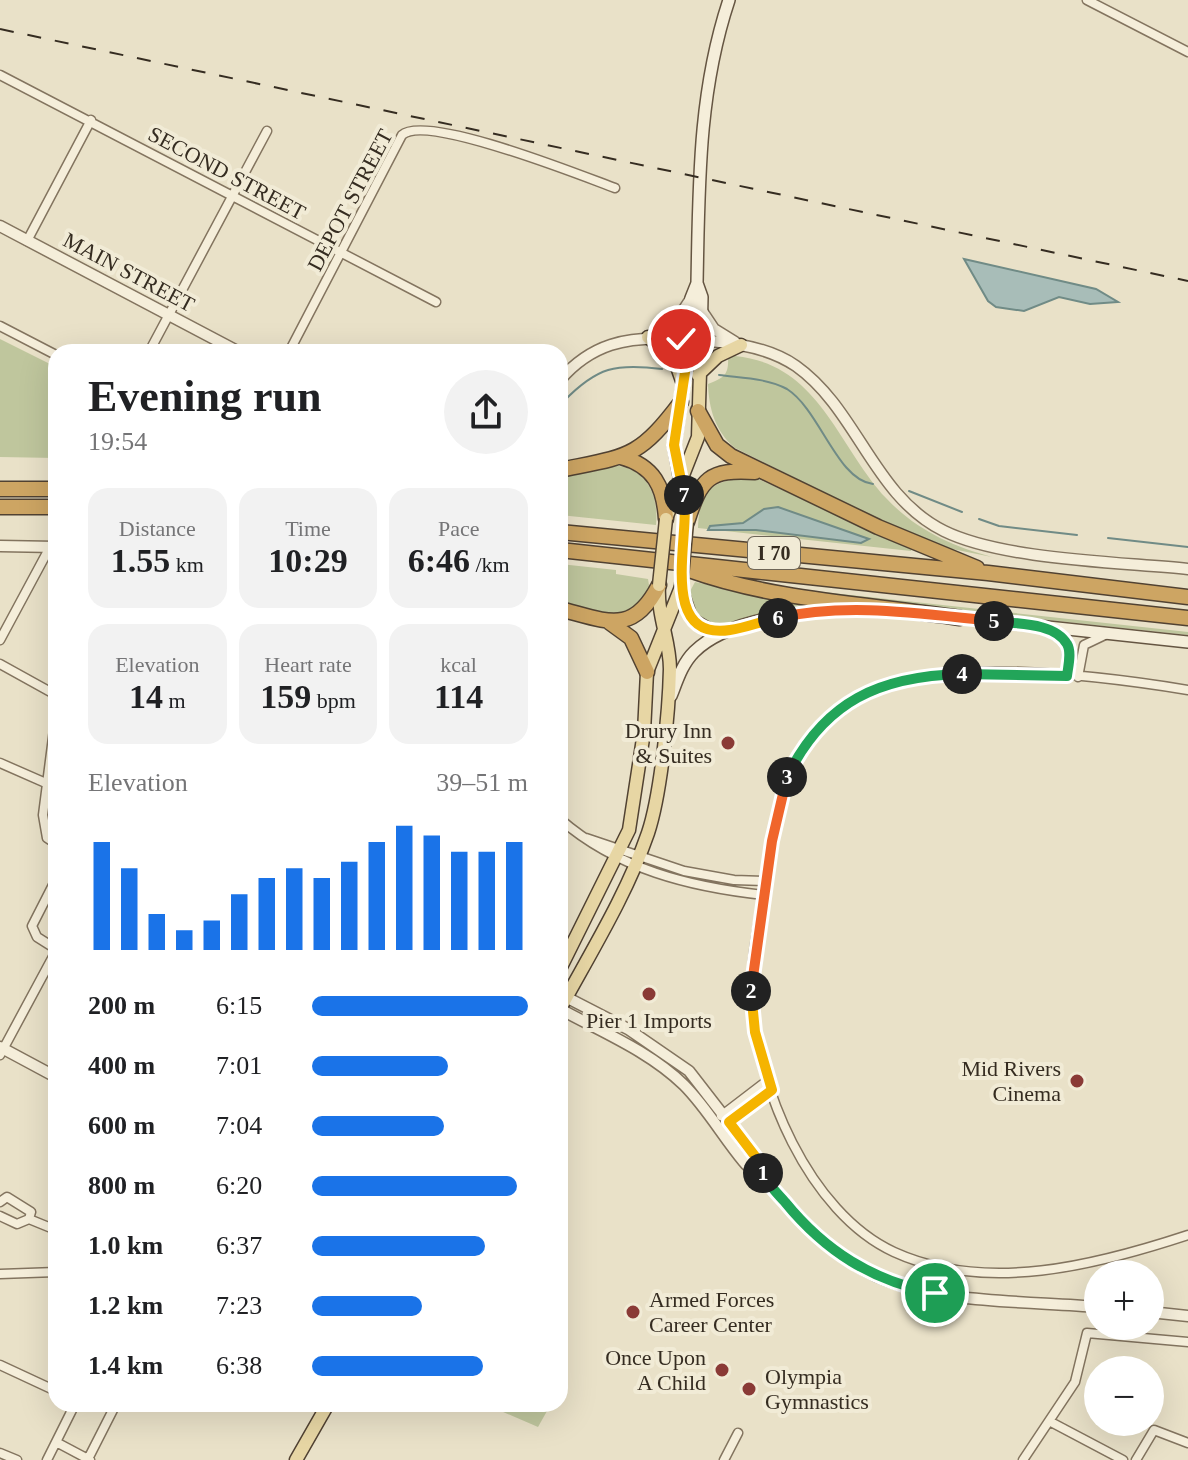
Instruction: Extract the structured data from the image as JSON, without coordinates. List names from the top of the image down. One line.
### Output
{"streets":{"highway":["I 70"],"street":["SECOND STREET","DEPOT STREET","MAIN STREET"]},"crossings":[["SECOND STREET","DEPOT STREET"]],"places":["Drury Inn & Suites","Pier 1 Imports","Mid Rivers Cinema","Armed Forces Career Center","Once Upon A Child","Olympia Gymnastics"],"page":{"heading":["Evening run","19:54"],"pins":["7","6","5","4","3","2","1"],"stats":[["Distance","1.55 km"],["Time","10:29"],["Pace","6:46 /km"],["Elevation","14 m"],["Heart rate","159 bpm"],["kcal","114"]],"chart":["Elevation","39–51 m"],"list":[{"name":"200 m","note":"6:15"},{"name":"400 m","note":"7:01"},{"name":"600 m","note":"7:04"},{"name":"800 m","note":"6:20"},{"name":"1.0 km","note":"6:37"},{"name":"1.2 km","note":"7:23"},{"name":"1.4 km","note":"6:38"}],"map_buttons":["+","−"]}}
